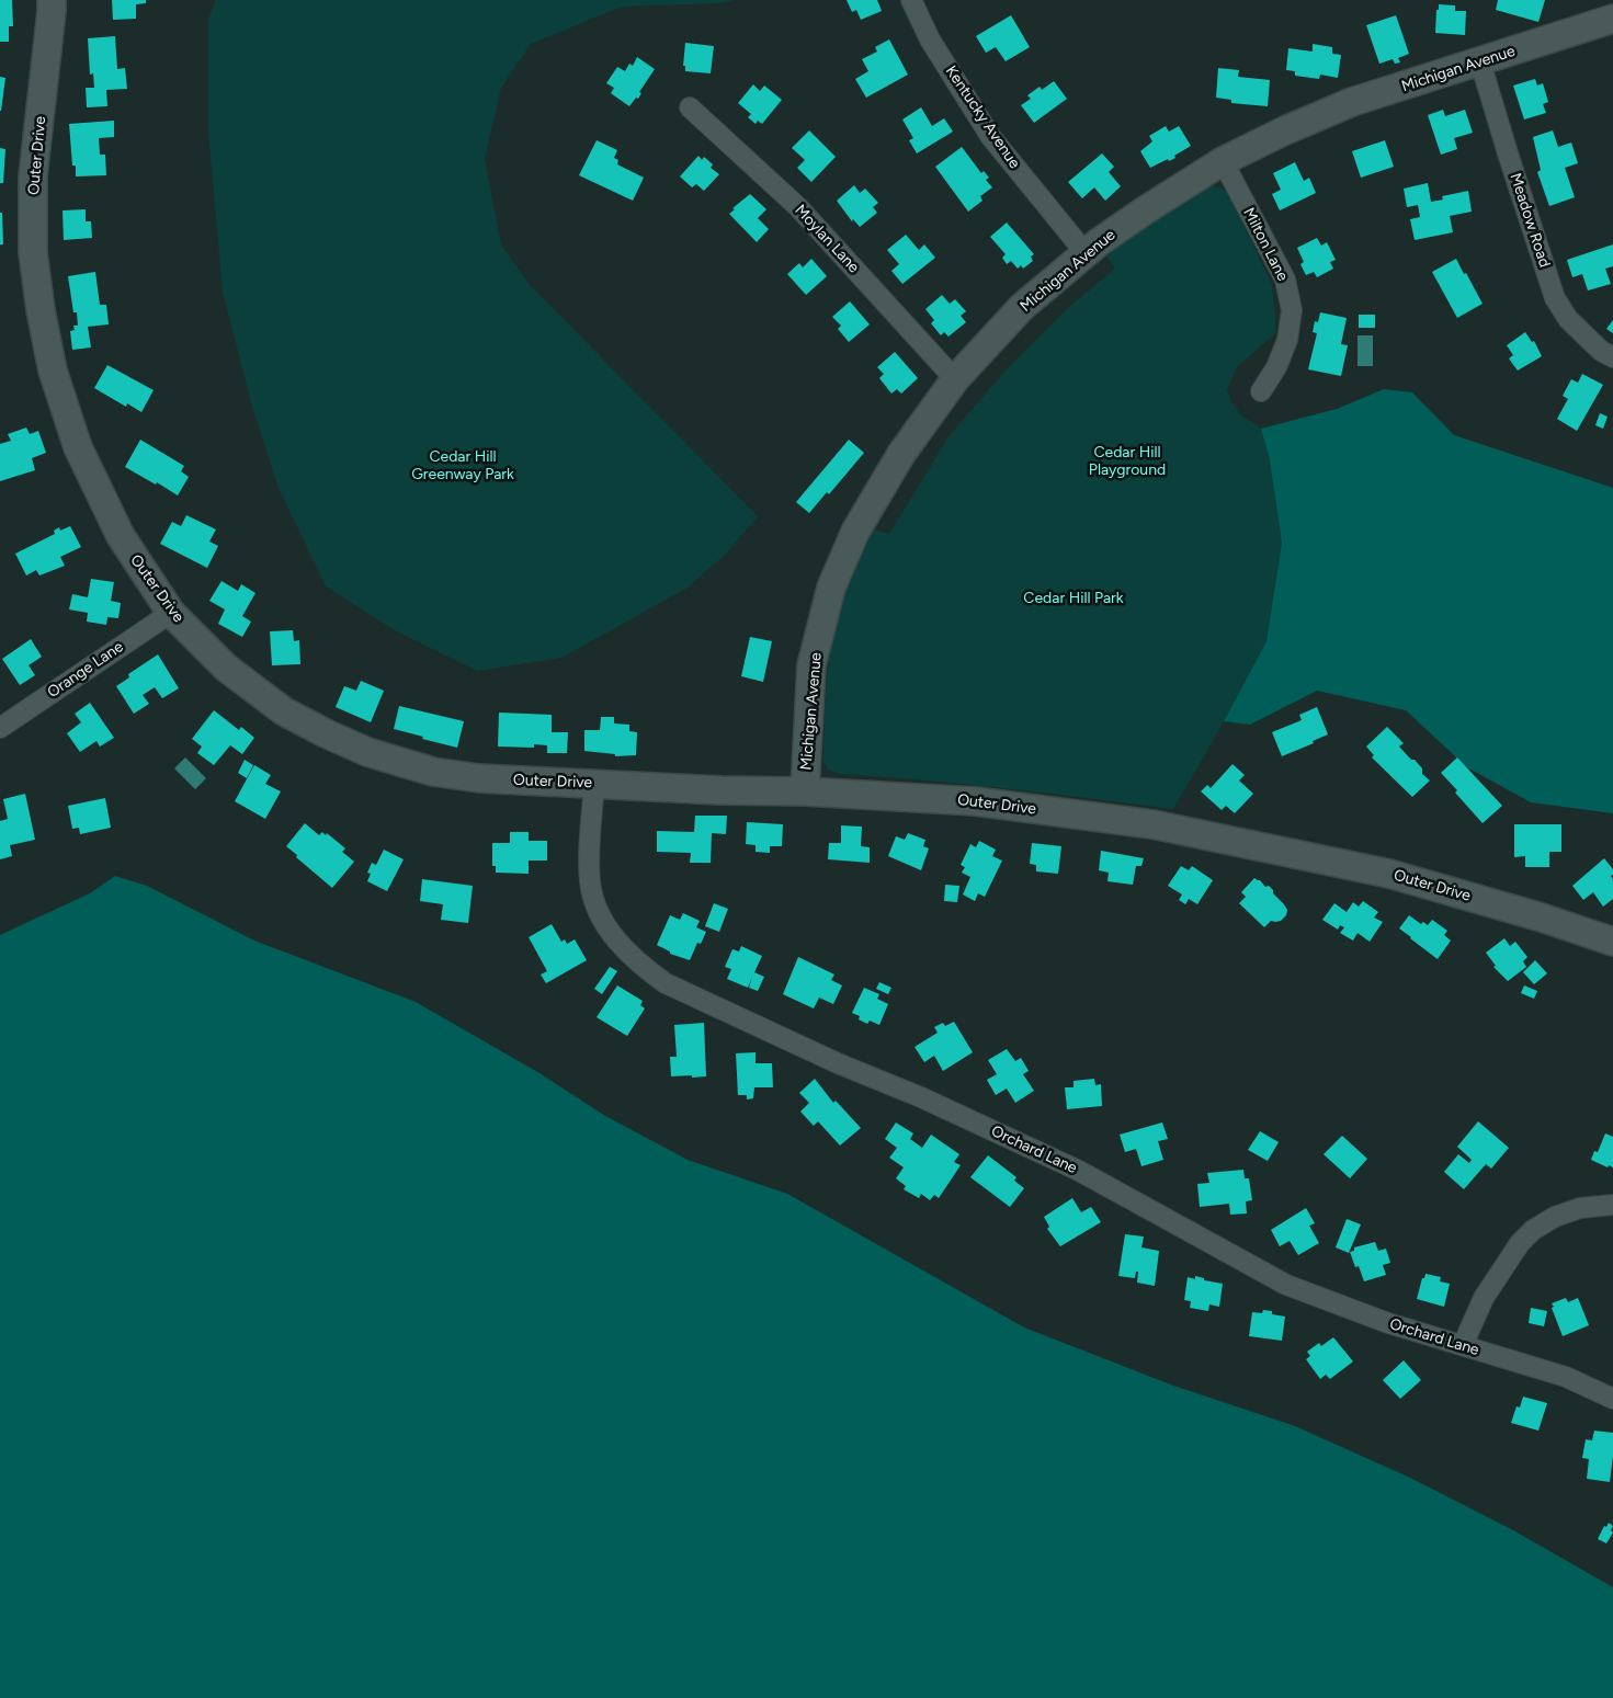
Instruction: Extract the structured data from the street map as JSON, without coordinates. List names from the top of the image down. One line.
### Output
{"streets":{"street":["Michigan Avenue","Kentucky Avenue","Outer Drive","Meadow Road","Moylan Lane","Milton Lane","Orange Lane","Orchard Lane"]},"crossings":[["Michigan Avenue","Kentucky Avenue"],["Michigan Avenue","Outer Drive"],["Michigan Avenue","Meadow Road"],["Michigan Avenue","Moylan Lane"],["Michigan Avenue","Milton Lane"],["Outer Drive","Orange Lane"],["Outer Drive","Orchard Lane"]],"parks":["Cedar Hill Playground","Cedar Hill Greenway Park","Cedar Hill Park"]}
